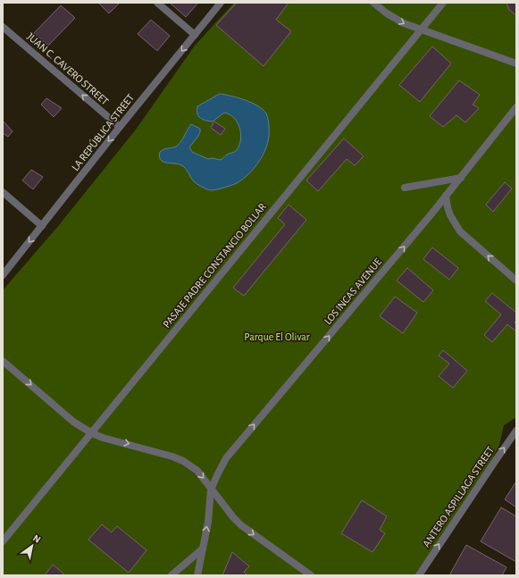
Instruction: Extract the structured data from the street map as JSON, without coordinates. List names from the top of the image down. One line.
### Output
{"streets":{"street":["JUAN C. CAVERO STREET","LA REPÚBLICA STREET","PASAJE PADRE CONSTANCIO BOLLAR","LOS INCAS AVENUE","ANTERO ASPILLAGA STREET"]},"crossings":[["JUAN C. CAVERO STREET","LA REPÚBLICA STREET"]],"one_way":["JUAN C. CAVERO STREET","LA REPÚBLICA STREET","LOS INCAS AVENUE","ANTERO ASPILLAGA STREET"],"parks":["Parque El Olivar"],"north":"top right"}
